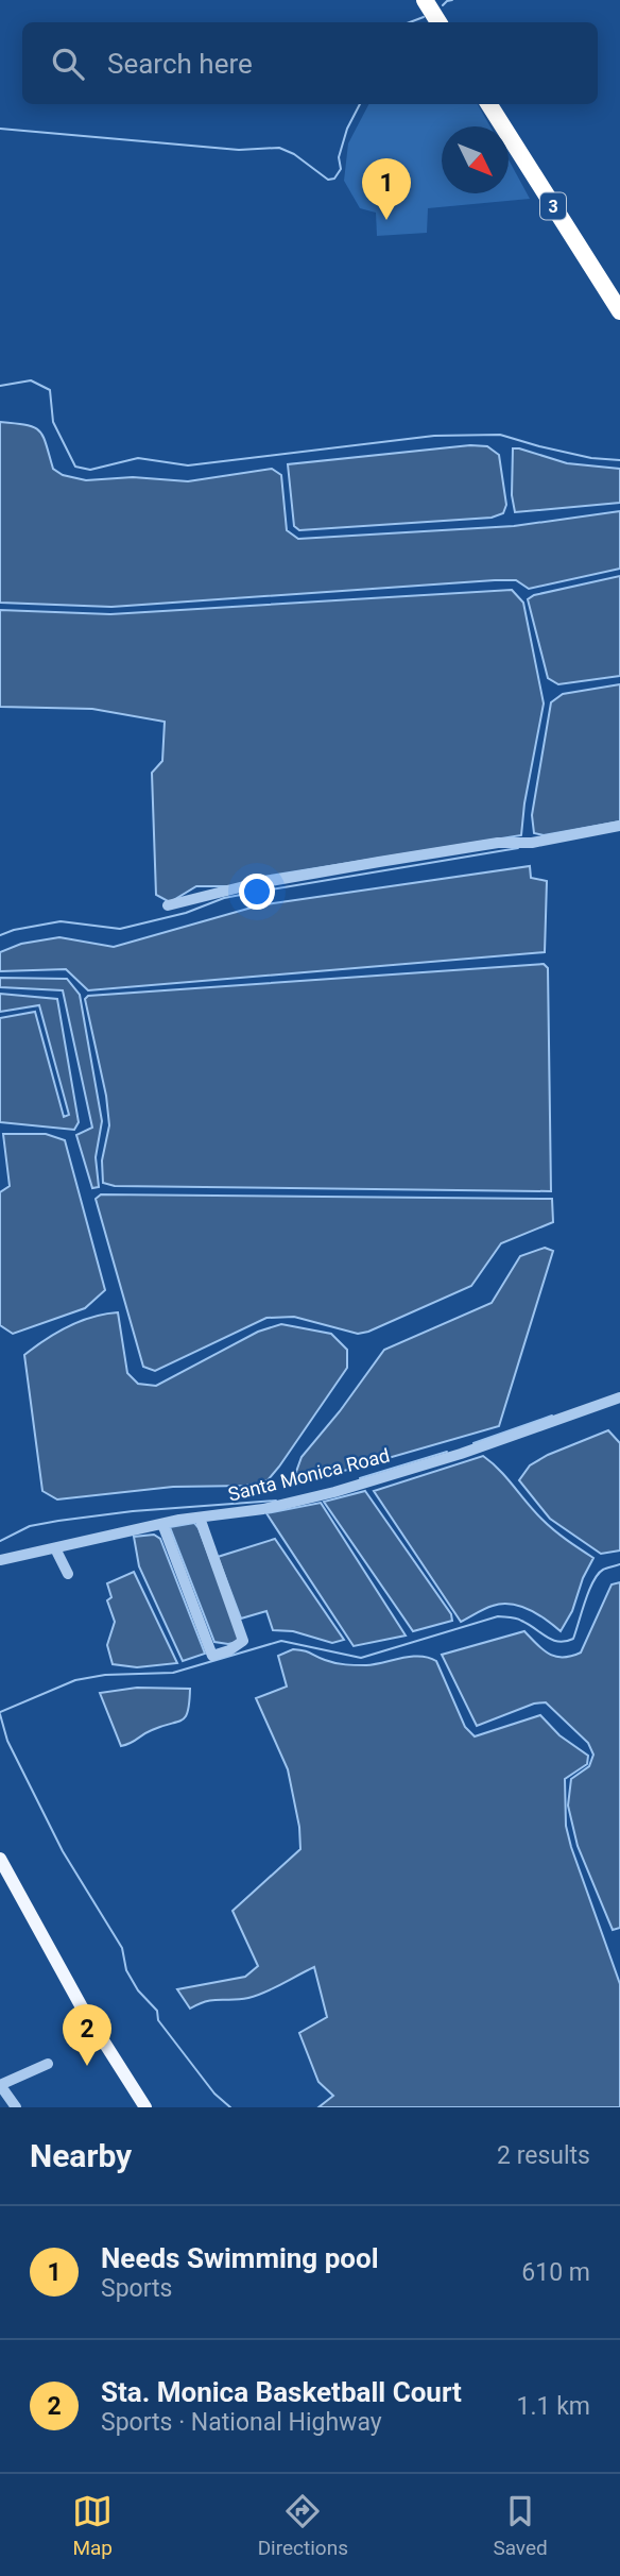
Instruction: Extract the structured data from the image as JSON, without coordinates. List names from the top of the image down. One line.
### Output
{"streets":{"highway":["3"],"street":["Santa Monica Road"]},"north":"bottom right","page":{"search":"Search here","pins":["1","2"],"heading":["Nearby","2 results"],"list":[{"mark":"1","name":"Needs Swimming pool","note":"Sports","value":"610 m"},{"mark":"2","name":"Sta. Monica Basketball Court","note":"Sports · National Highway","value":"1.1 km"}],"nav":["Map","Directions","Saved"]}}
